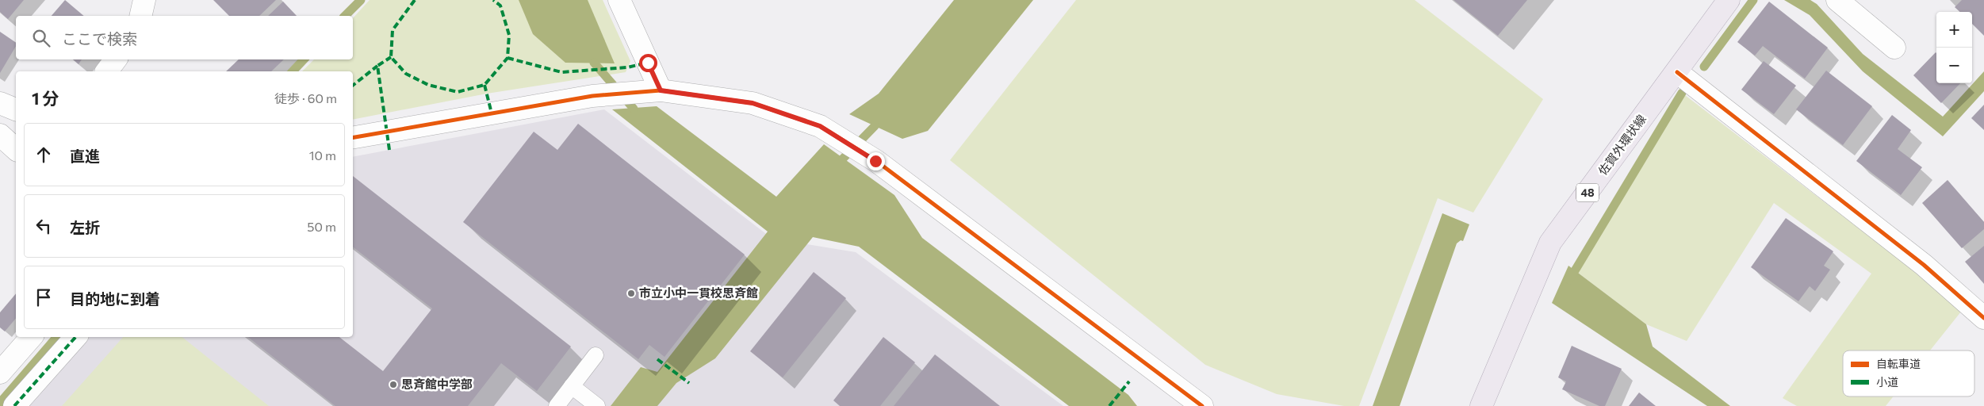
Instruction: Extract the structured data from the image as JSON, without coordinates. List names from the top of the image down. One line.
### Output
{"streets":{"main road":["佐賀外環状線","48"]},"places":["市立小中一貫校思斉館","思斉館中学部"],"legend":["自転車道","小道"],"page":{"map_buttons":["+","−"],"search":"ここで検索","heading":["1 分","徒歩 · 60 m"],"list":[["直進","10 m"],["左折","50 m"],"目的地に到着"]}}
